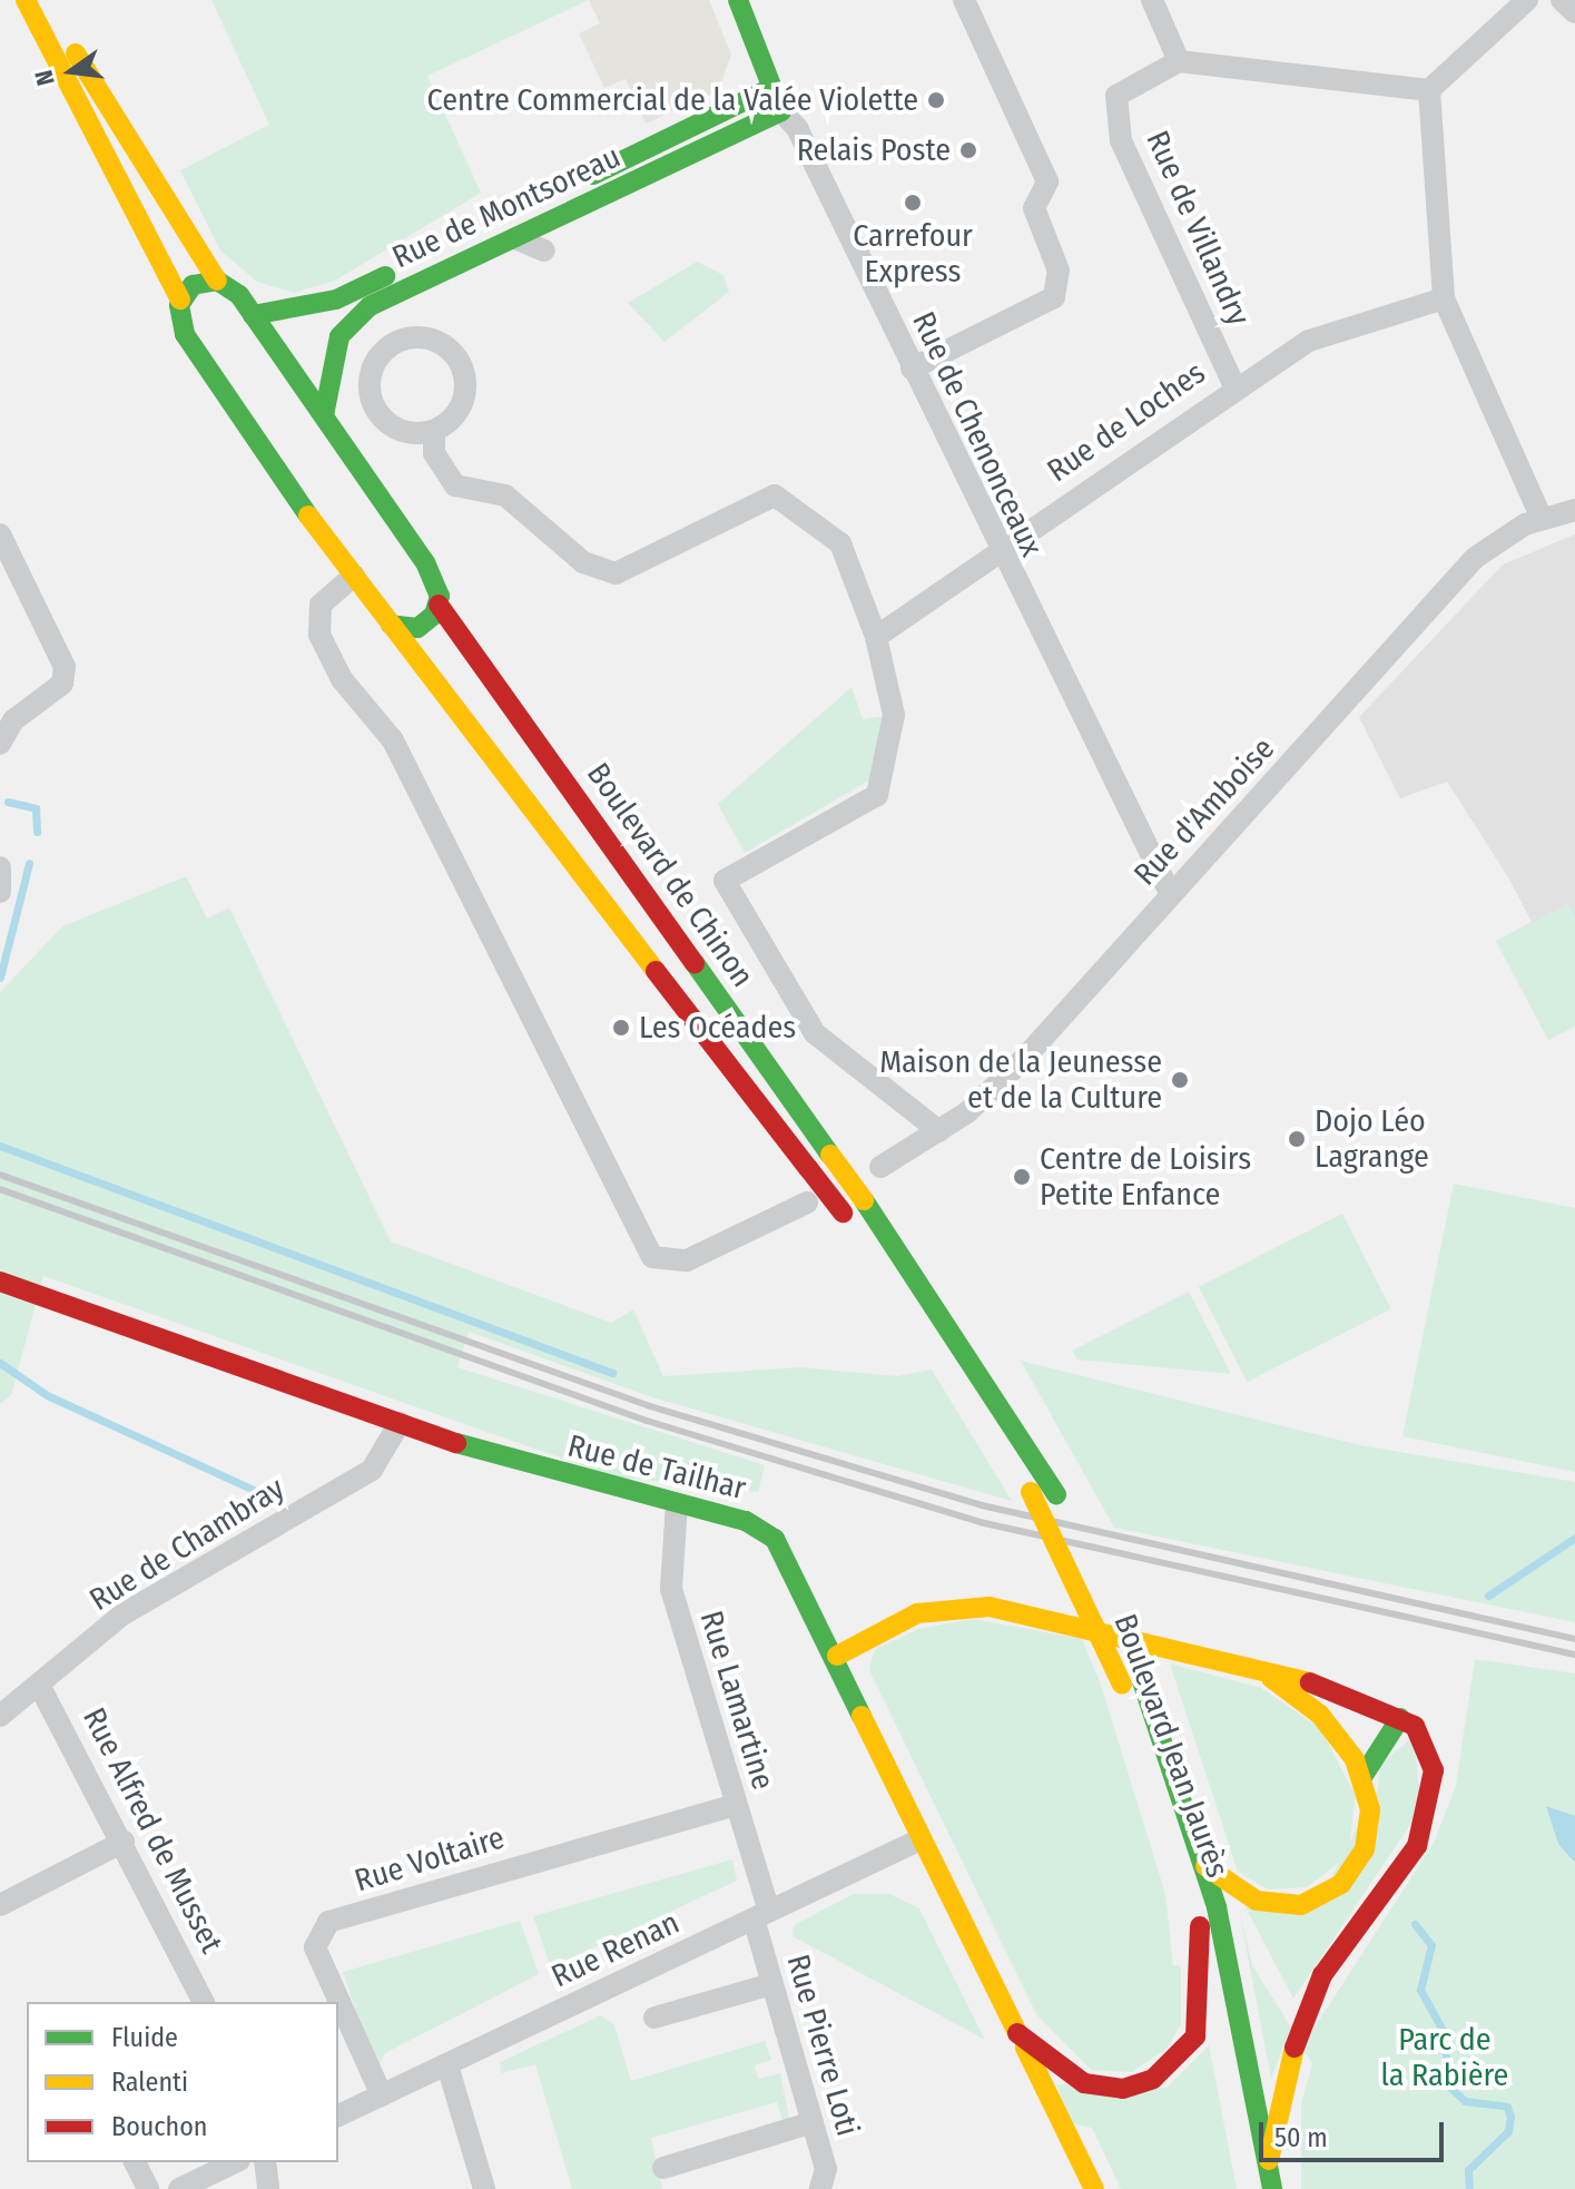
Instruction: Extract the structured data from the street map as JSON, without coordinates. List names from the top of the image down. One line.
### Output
{"streets":{"main road":["Rue de Montsoreau","Rue de Chenonceaux","Boulevard de Chinon","Rue de Tailhar","Boulevard Jean Jaurès"],"street":["Rue de Villandry","Rue de Loches","Rue d'Amboise","Rue de Chambray","Rue Lamartine","Rue Alfred de Musset","Rue Voltaire","Rue Renan","Rue Pierre Loti"]},"crossings":[["Rue de Montsoreau","Rue de Chenonceaux"],["Rue de Montsoreau","Boulevard de Chinon"],["Rue de Villandry","Rue de Loches"],["Rue de Loches","Rue de Chenonceaux"],["Rue de Chenonceaux","Rue d'Amboise"],["Boulevard de Chinon","Boulevard Jean Jaurès"],["Rue de Tailhar","Rue de Chambray"],["Rue de Tailhar","Rue Lamartine"],["Rue de Tailhar","Rue Renan"],["Rue de Chambray","Rue Alfred de Musset"],["Rue Lamartine","Rue Voltaire"],["Rue Lamartine","Rue Renan"],["Rue Lamartine","Rue Pierre Loti"],["Rue Voltaire","Rue Renan"],["Rue Renan","Rue Pierre Loti"]],"parks":["Parc de la Rabière"],"places":["Centre Commercial de la Valée Violette","Relais Poste","Carrefour Express","Les Océades","Maison de la Jeunesse et de la Culture","Dojo Léo Lagrange","Centre de Loisirs Petite Enfance"],"legend":["Fluide","Ralenti","Bouchon"],"scale_bar":"50 m","north":"left"}
